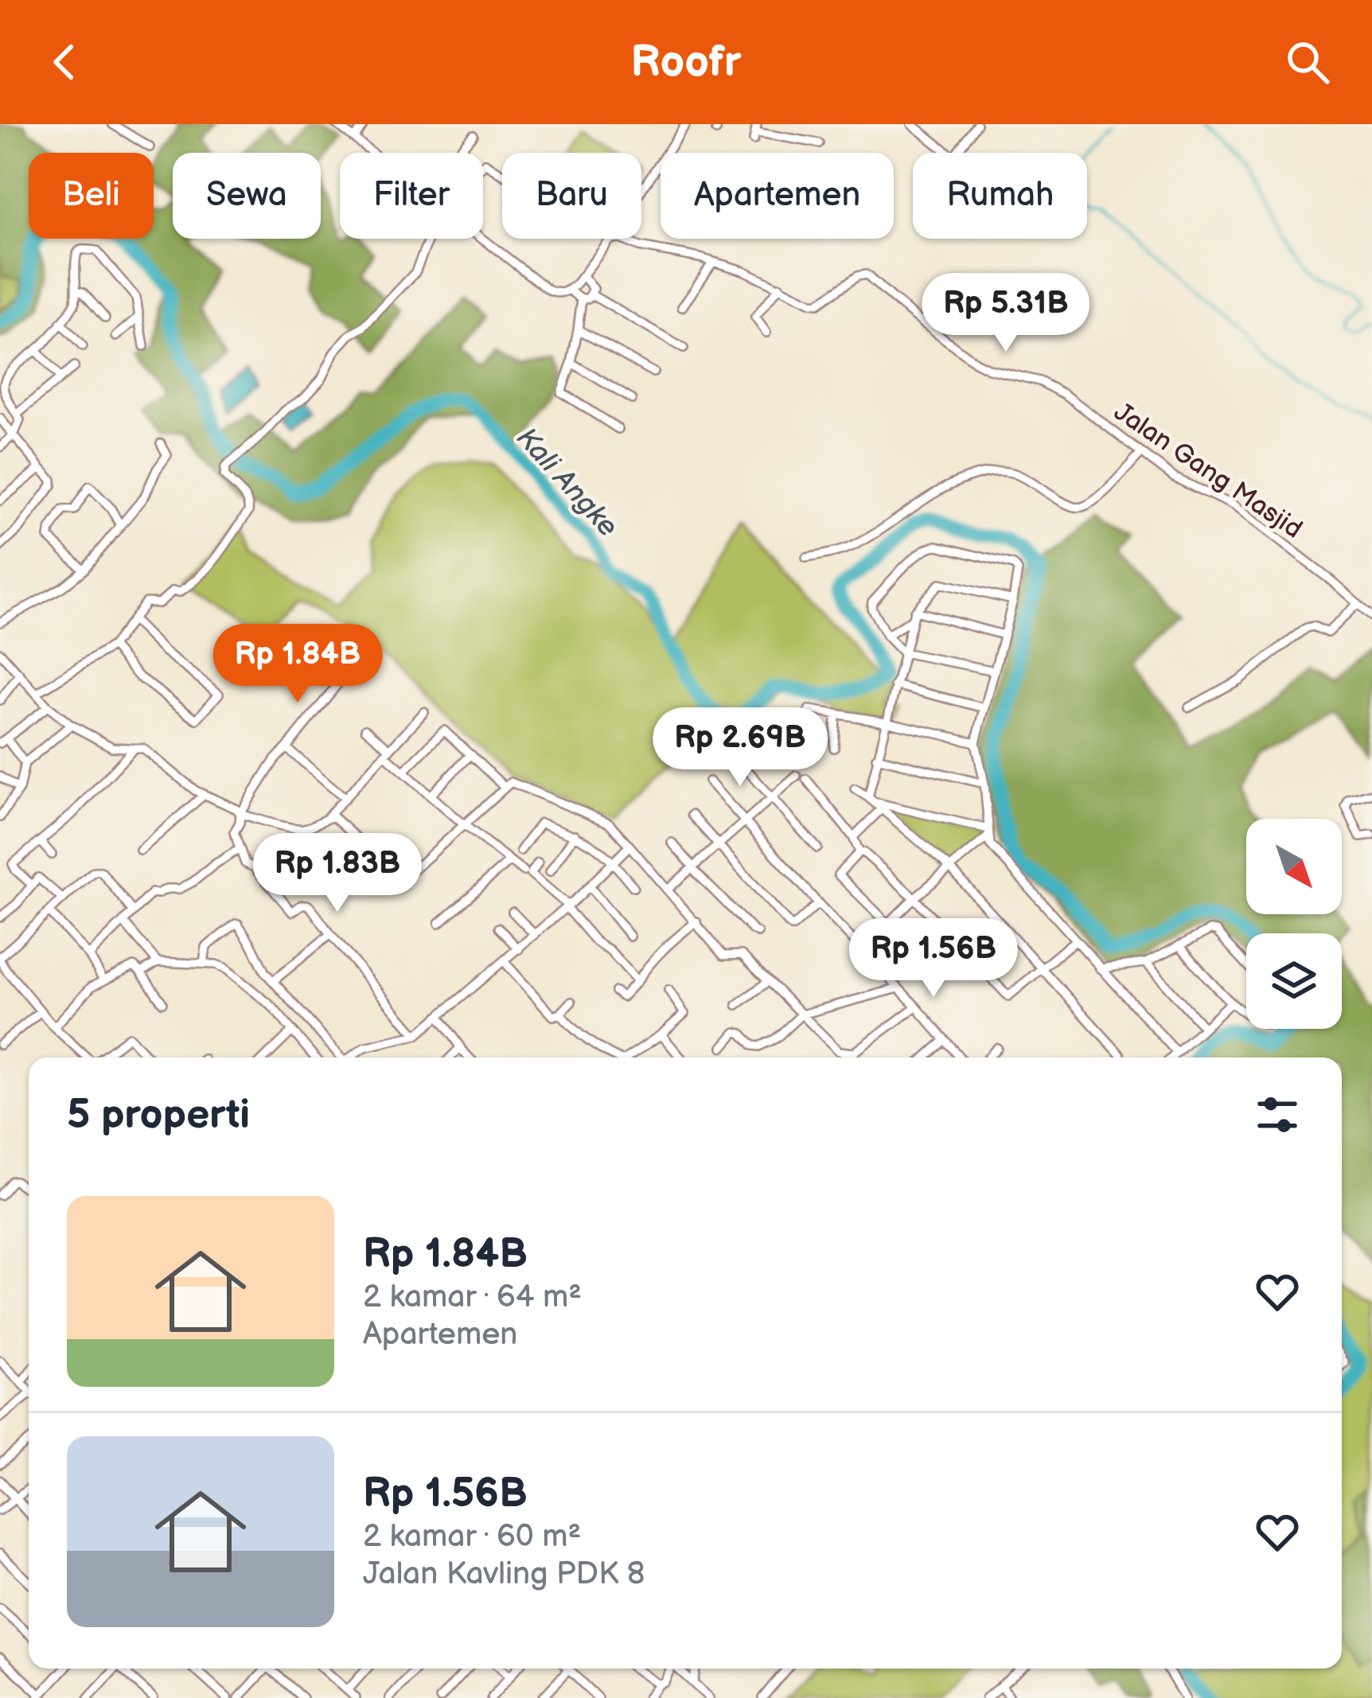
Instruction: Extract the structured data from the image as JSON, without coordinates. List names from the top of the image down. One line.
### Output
{"streets":{"street":["Jalan Gang Masjid"]},"water":["Kali Angke"],"north":"bottom right","page":{"header":"Roofr","chip":["Beli","Sewa","Filter","Baru","Apartemen","Rumah"],"price":["Rp 5.31B","Rp 1.84B","Rp 2.69B","Rp 1.83B","Rp 1.56B"],"heading":"5 properti","list":[{"name":"Rp 1.84B","note":"2 kamar · 64 m² · Apartemen"},{"name":"Rp 1.56B","note":"2 kamar · 60 m² · Jalan Kavling PDK 8"}]}}
